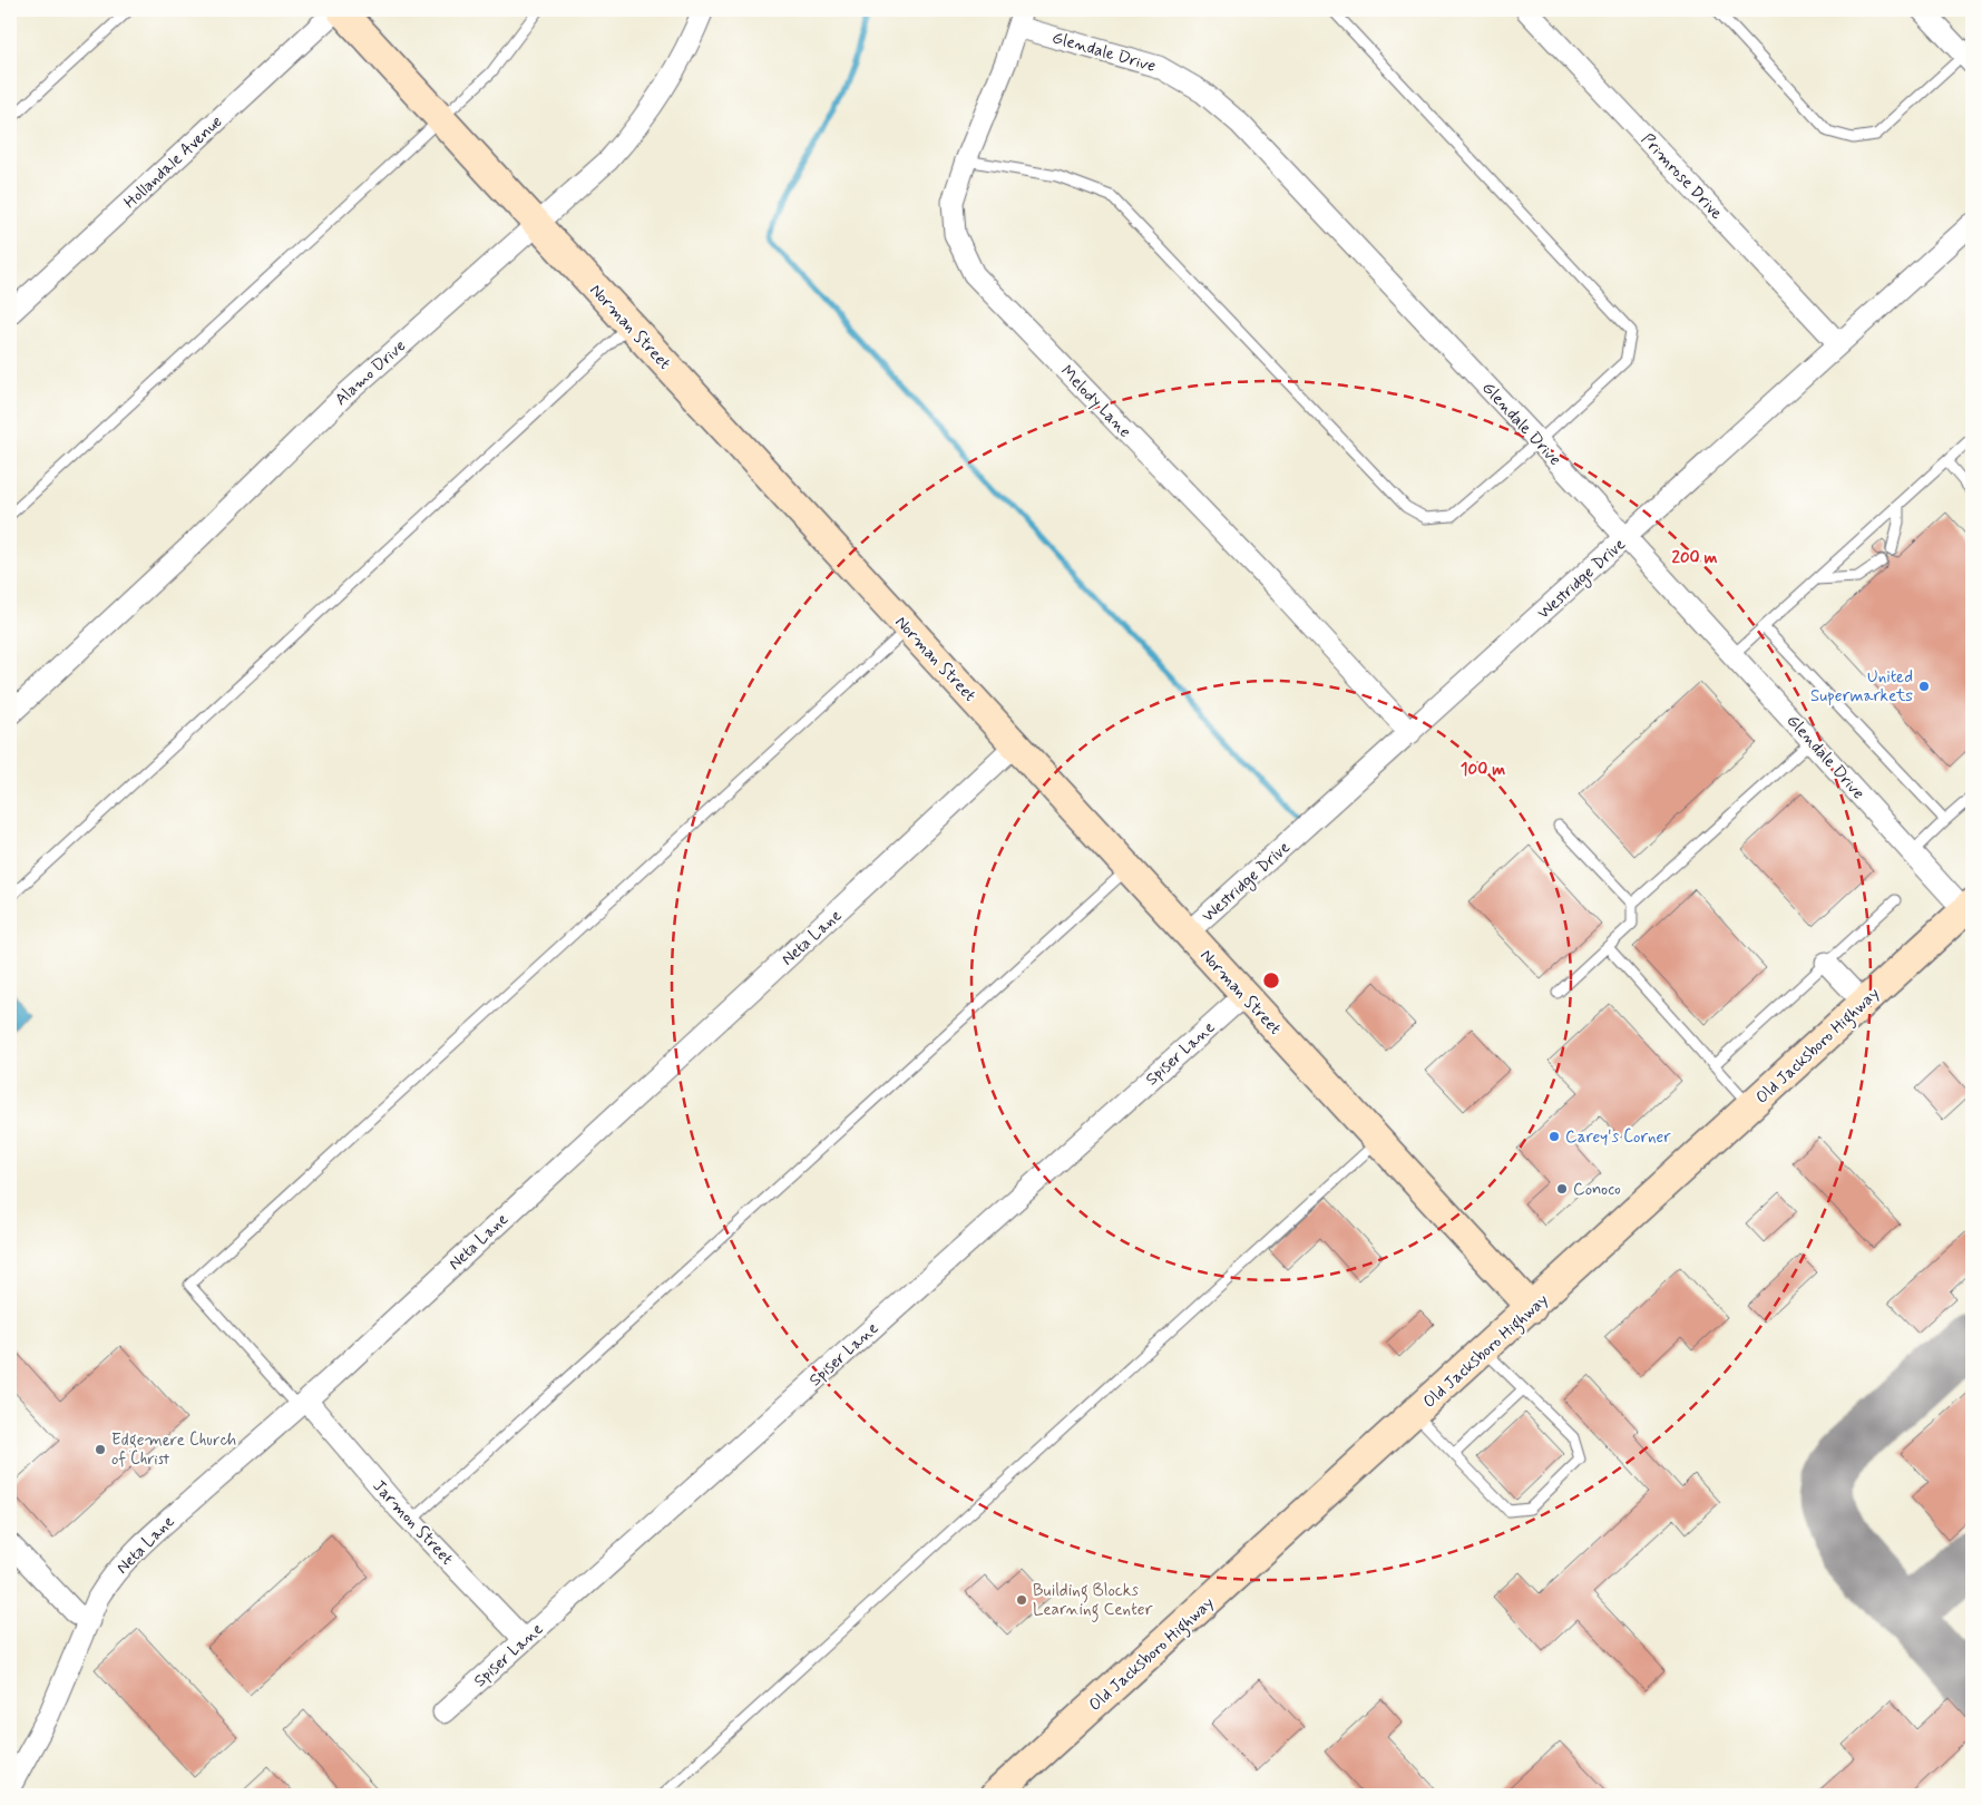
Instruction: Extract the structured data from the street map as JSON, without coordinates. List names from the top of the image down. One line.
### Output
{"streets":{"street":["Glendale Drive","Hollandale Avenue","Primrose Drive","Norman Street","Alamo Drive","Melody Lane","Westridge Drive","Neta Lane","Old Jacksboro Highway","Spiser Lane","Jarmon Street"]},"crossings":[["Glendale Drive","Melody Lane"],["Glendale Drive","Westridge Drive"],["Glendale Drive","Old Jacksboro Highway"],["Primrose Drive","Westridge Drive"],["Norman Street","Alamo Drive"],["Norman Street","Westridge Drive"],["Norman Street","Neta Lane"],["Norman Street","Old Jacksboro Highway"],["Norman Street","Spiser Lane"],["Melody Lane","Westridge Drive"],["Neta Lane","Jarmon Street"],["Spiser Lane","Jarmon Street"]],"places":["United Supermarkets","Carey's Corner","Conoco","Edgemere Church of Christ","Building Blocks Learning Center"],"rings":["200 m","100 m"]}
